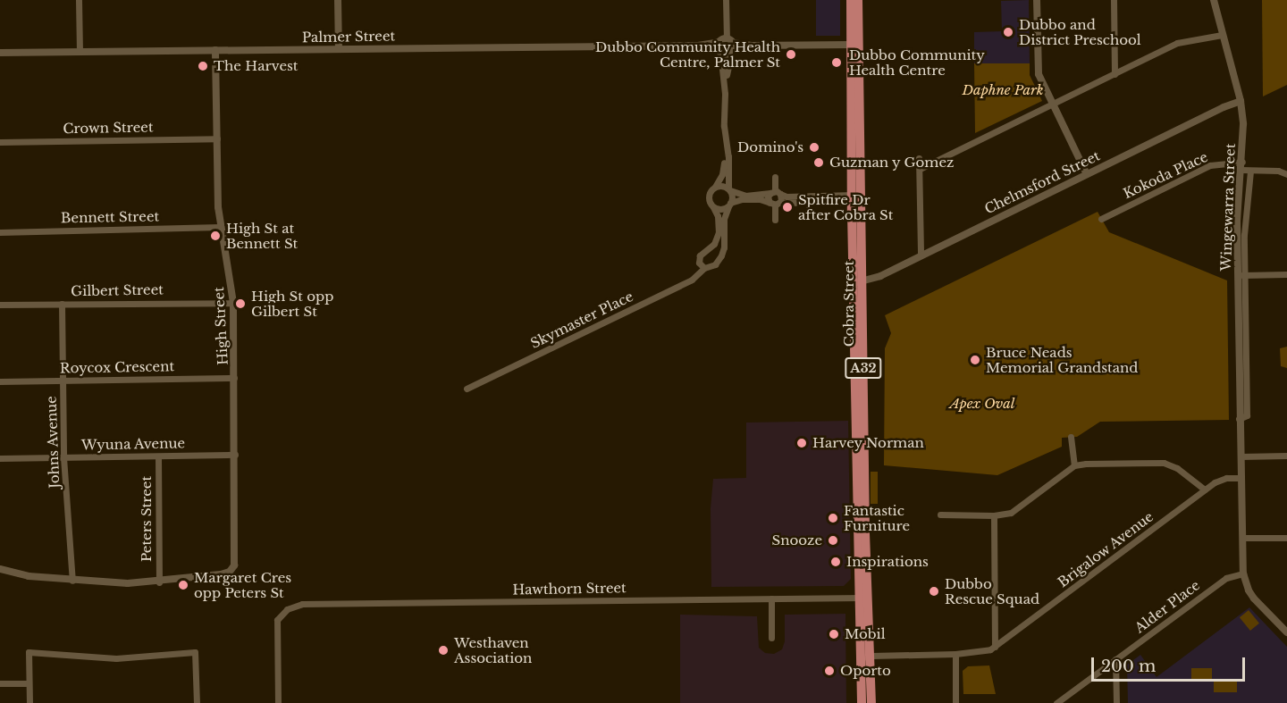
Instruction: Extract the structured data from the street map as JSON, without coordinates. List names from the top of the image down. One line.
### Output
{"streets":{"highway":["Cobra Street","A32"],"street":["Palmer Street","Crown Street","Kokoda Place","Chelmsford Street","Wingewarra Street","Bennett Street","Gilbert Street","Skymaster Place","High Street","Roycox Crescent","Johns Avenue","Wyuna Avenue","Peters Street","Brigalow Avenue","Hawthorn Street","Alder Place"]},"crossings":[["Palmer Street","Cobra Street"],["Palmer Street","High Street"],["Crown Street","High Street"],["Kokoda Place","Wingewarra Street"],["Chelmsford Street","Wingewarra Street"],["Chelmsford Street","Cobra Street"],["Wingewarra Street","Brigalow Avenue"],["Wingewarra Street","Alder Place"],["Bennett Street","High Street"],["Gilbert Street","High Street"],["Gilbert Street","Johns Avenue"],["Cobra Street","Brigalow Avenue"],["Cobra Street","Hawthorn Street"],["High Street","Roycox Crescent"],["High Street","Wyuna Avenue"],["High Street","Peters Street"],["Roycox Crescent","Johns Avenue"],["Johns Avenue","Wyuna Avenue"],["Wyuna Avenue","Peters Street"]],"parks":["Daphne Park","Apex Oval"],"places":["Dubbo and District Preschool","Dubbo Community Health Centre, Palmer St","Dubbo Community Health Centre","The Harvest","Domino's","Guzman y Gomez","Spitfire Dr after Cobra St","High St at Bennett St","High St opp Gilbert St","Bruce Neads Memorial Grandstand","Harvey Norman","Fantastic Furniture","Snooze","Inspirations","Margaret Cres opp Peters St","Dubbo Rescue Squad","Mobil","Westhaven Association","Oporto"],"scale_bar":"200 m"}
